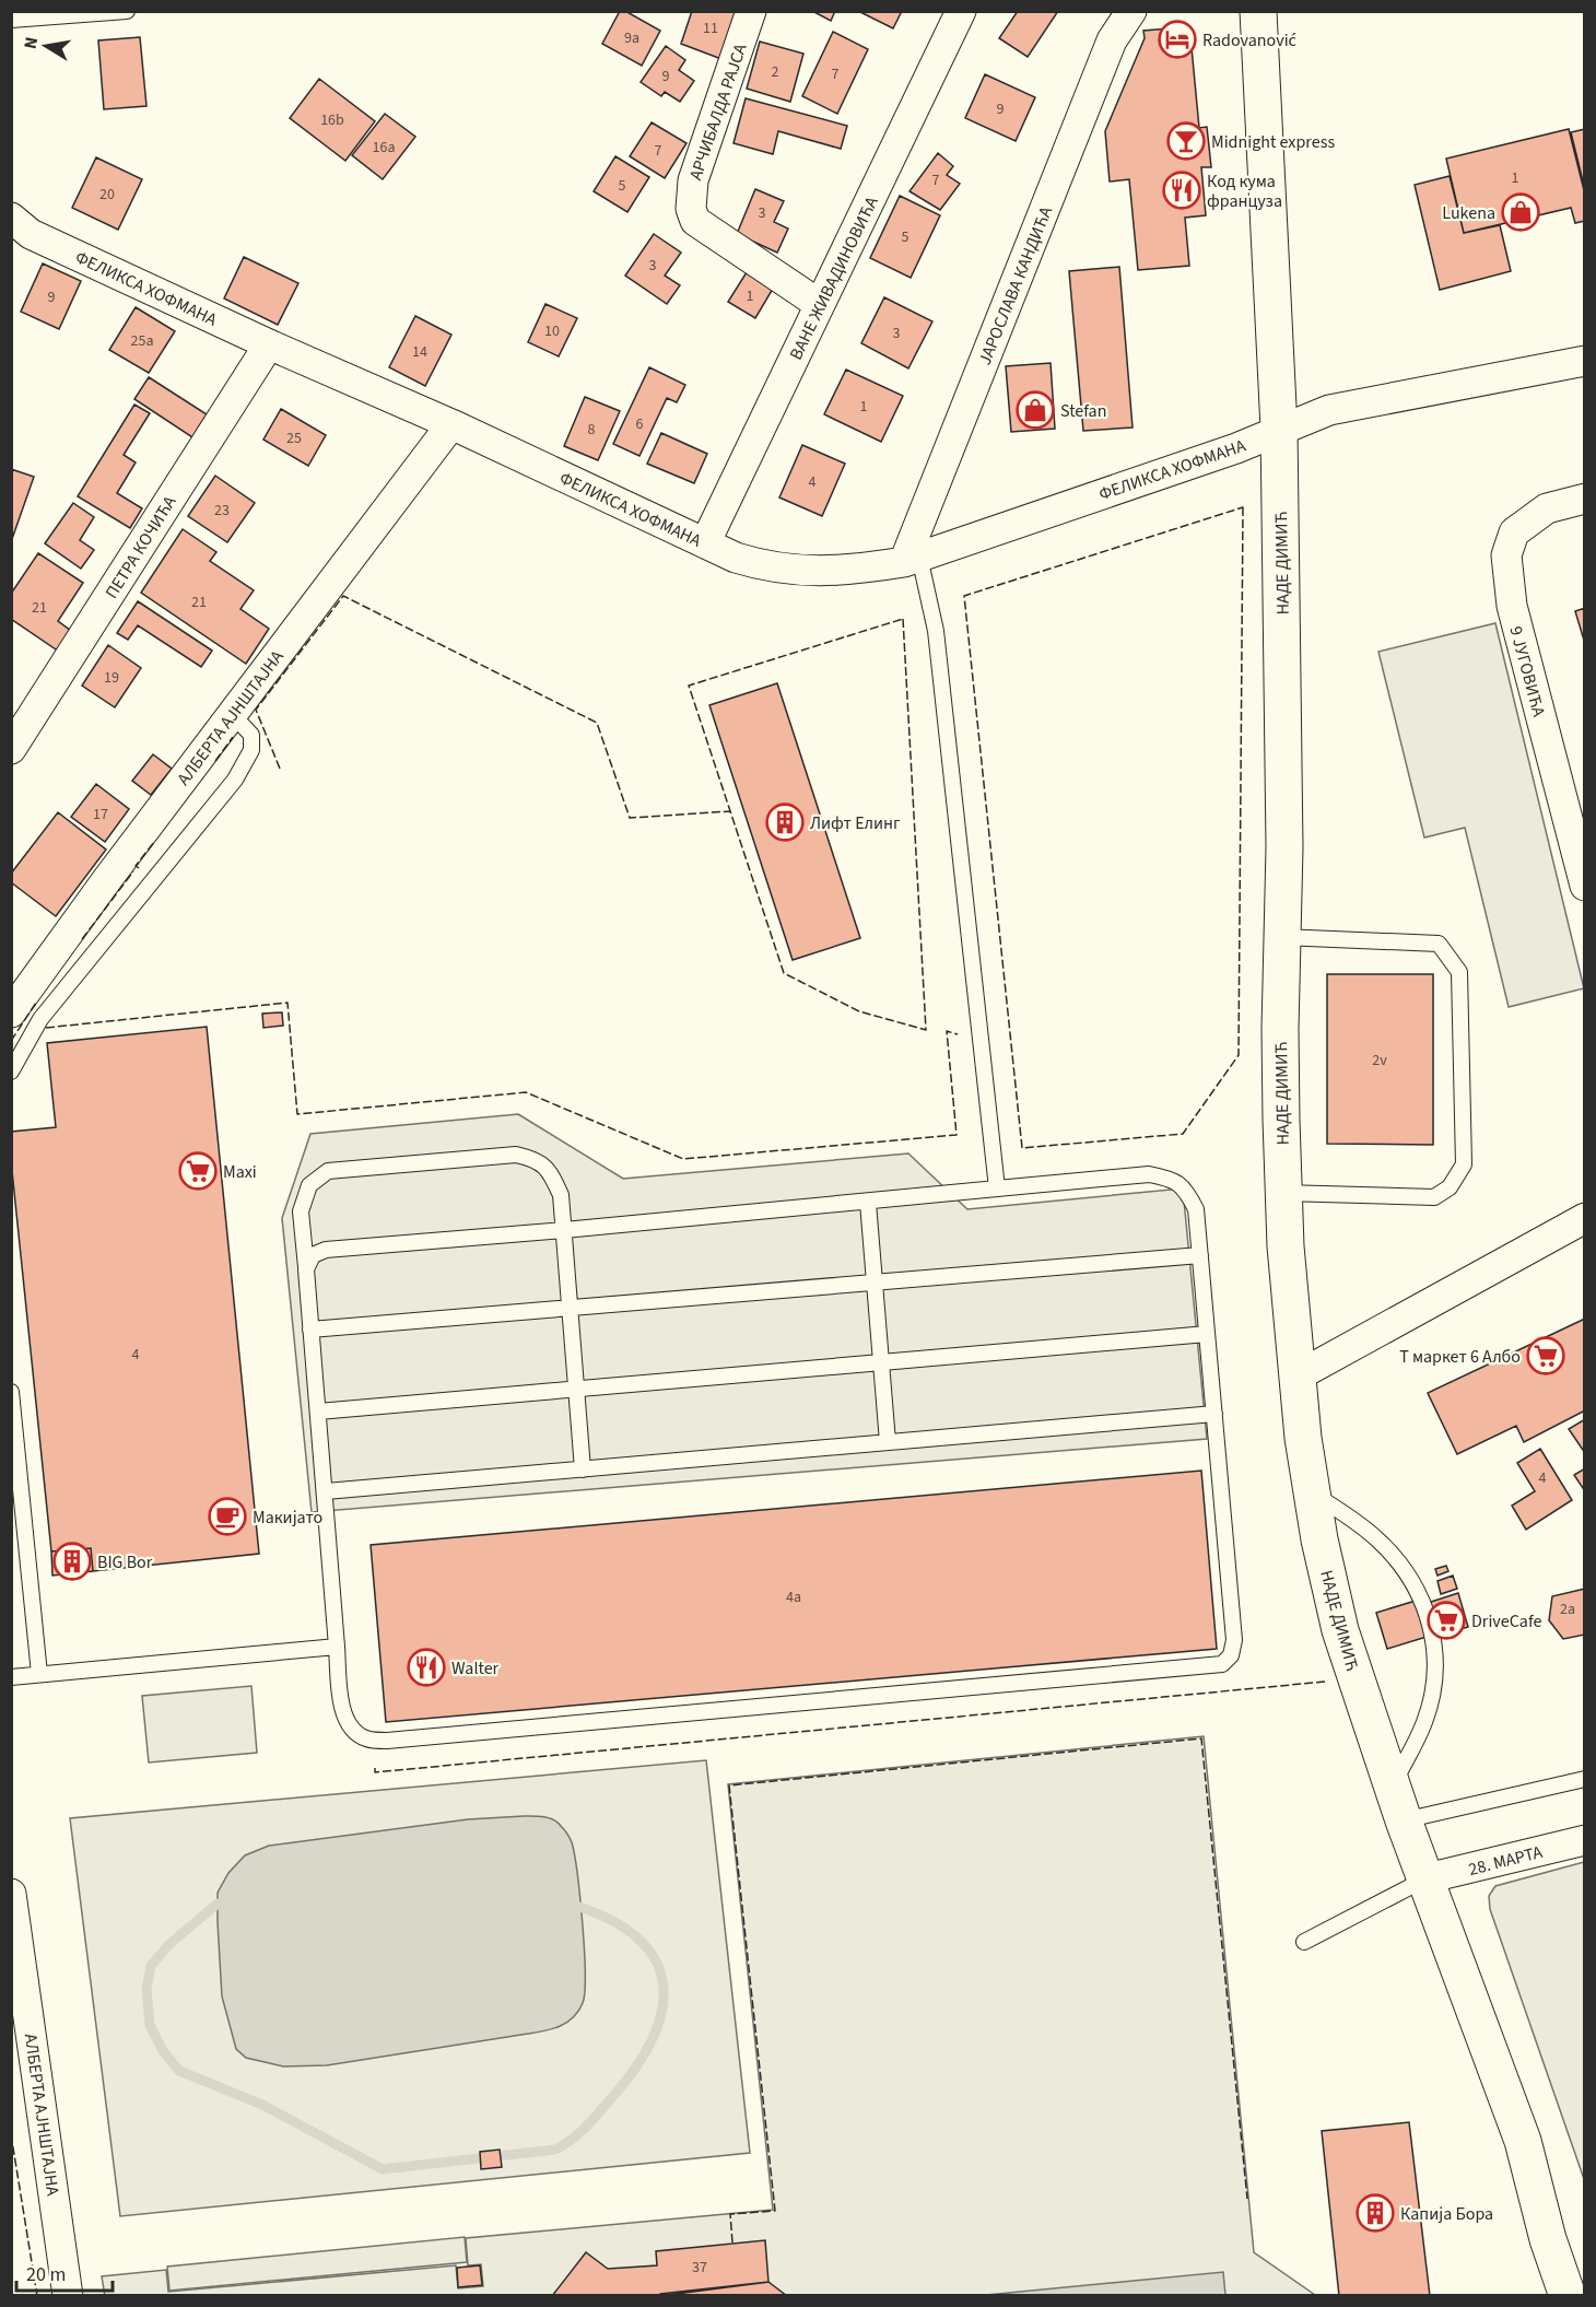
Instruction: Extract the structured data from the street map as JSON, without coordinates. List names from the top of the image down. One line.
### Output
{"streets":{"main road":["НАДЕ ДИМИЋ"],"street":["АРЧИБАЛДА РАЈСА","ВАНЕ ЖИВАДИНОВИЋА","ЈАРОСЛАВА КАНДИЋА","ФЕЛИКСА ХОФМАНА","ПЕТРА КОЧИЋА","9 ЈУГОВИЋА","АЛБЕРТА АЈНШТАЈНА","28. МАРТА"]},"crossings":[["АРЧИБАЛДА РАЈСА","ВАНЕ ЖИВАДИНОВИЋА"],["ВАНЕ ЖИВАДИНОВИЋА","ФЕЛИКСА ХОФМАНА"],["ЈАРОСЛАВА КАНДИЋА","ФЕЛИКСА ХОФМАНА"],["ФЕЛИКСА ХОФМАНА","ПЕТРА КОЧИЋА"],["ФЕЛИКСА ХОФМАНА","НАДЕ ДИМИЋ"],["ФЕЛИКСА ХОФМАНА","АЛБЕРТА АЈНШТАЈНА"],["НАДЕ ДИМИЋ","28. МАРТА"]],"places":{"hotel":["Radovanović"],"bar":["Midnight express"],"restaurant":["Код кума француза","Walter"],"shop":["Lukena","Stefan"],"building":["Лифт Елинг","BIG Bor","Капија Бора"],"supermarket":["Maxi","Т маркет 6 Албо","DriveCafe"],"cafe":["Макијато"]},"house_numbers":["11","9a","2","7","9","9","16b","16a","7","1","7","5","20","3","5","3","1","9","10","3","25a","14","1","6","8","25","4","23","21","21","19","17","2v","4","4","4a","2a","37"],"scale_bar":"20 m","north":"left"}
